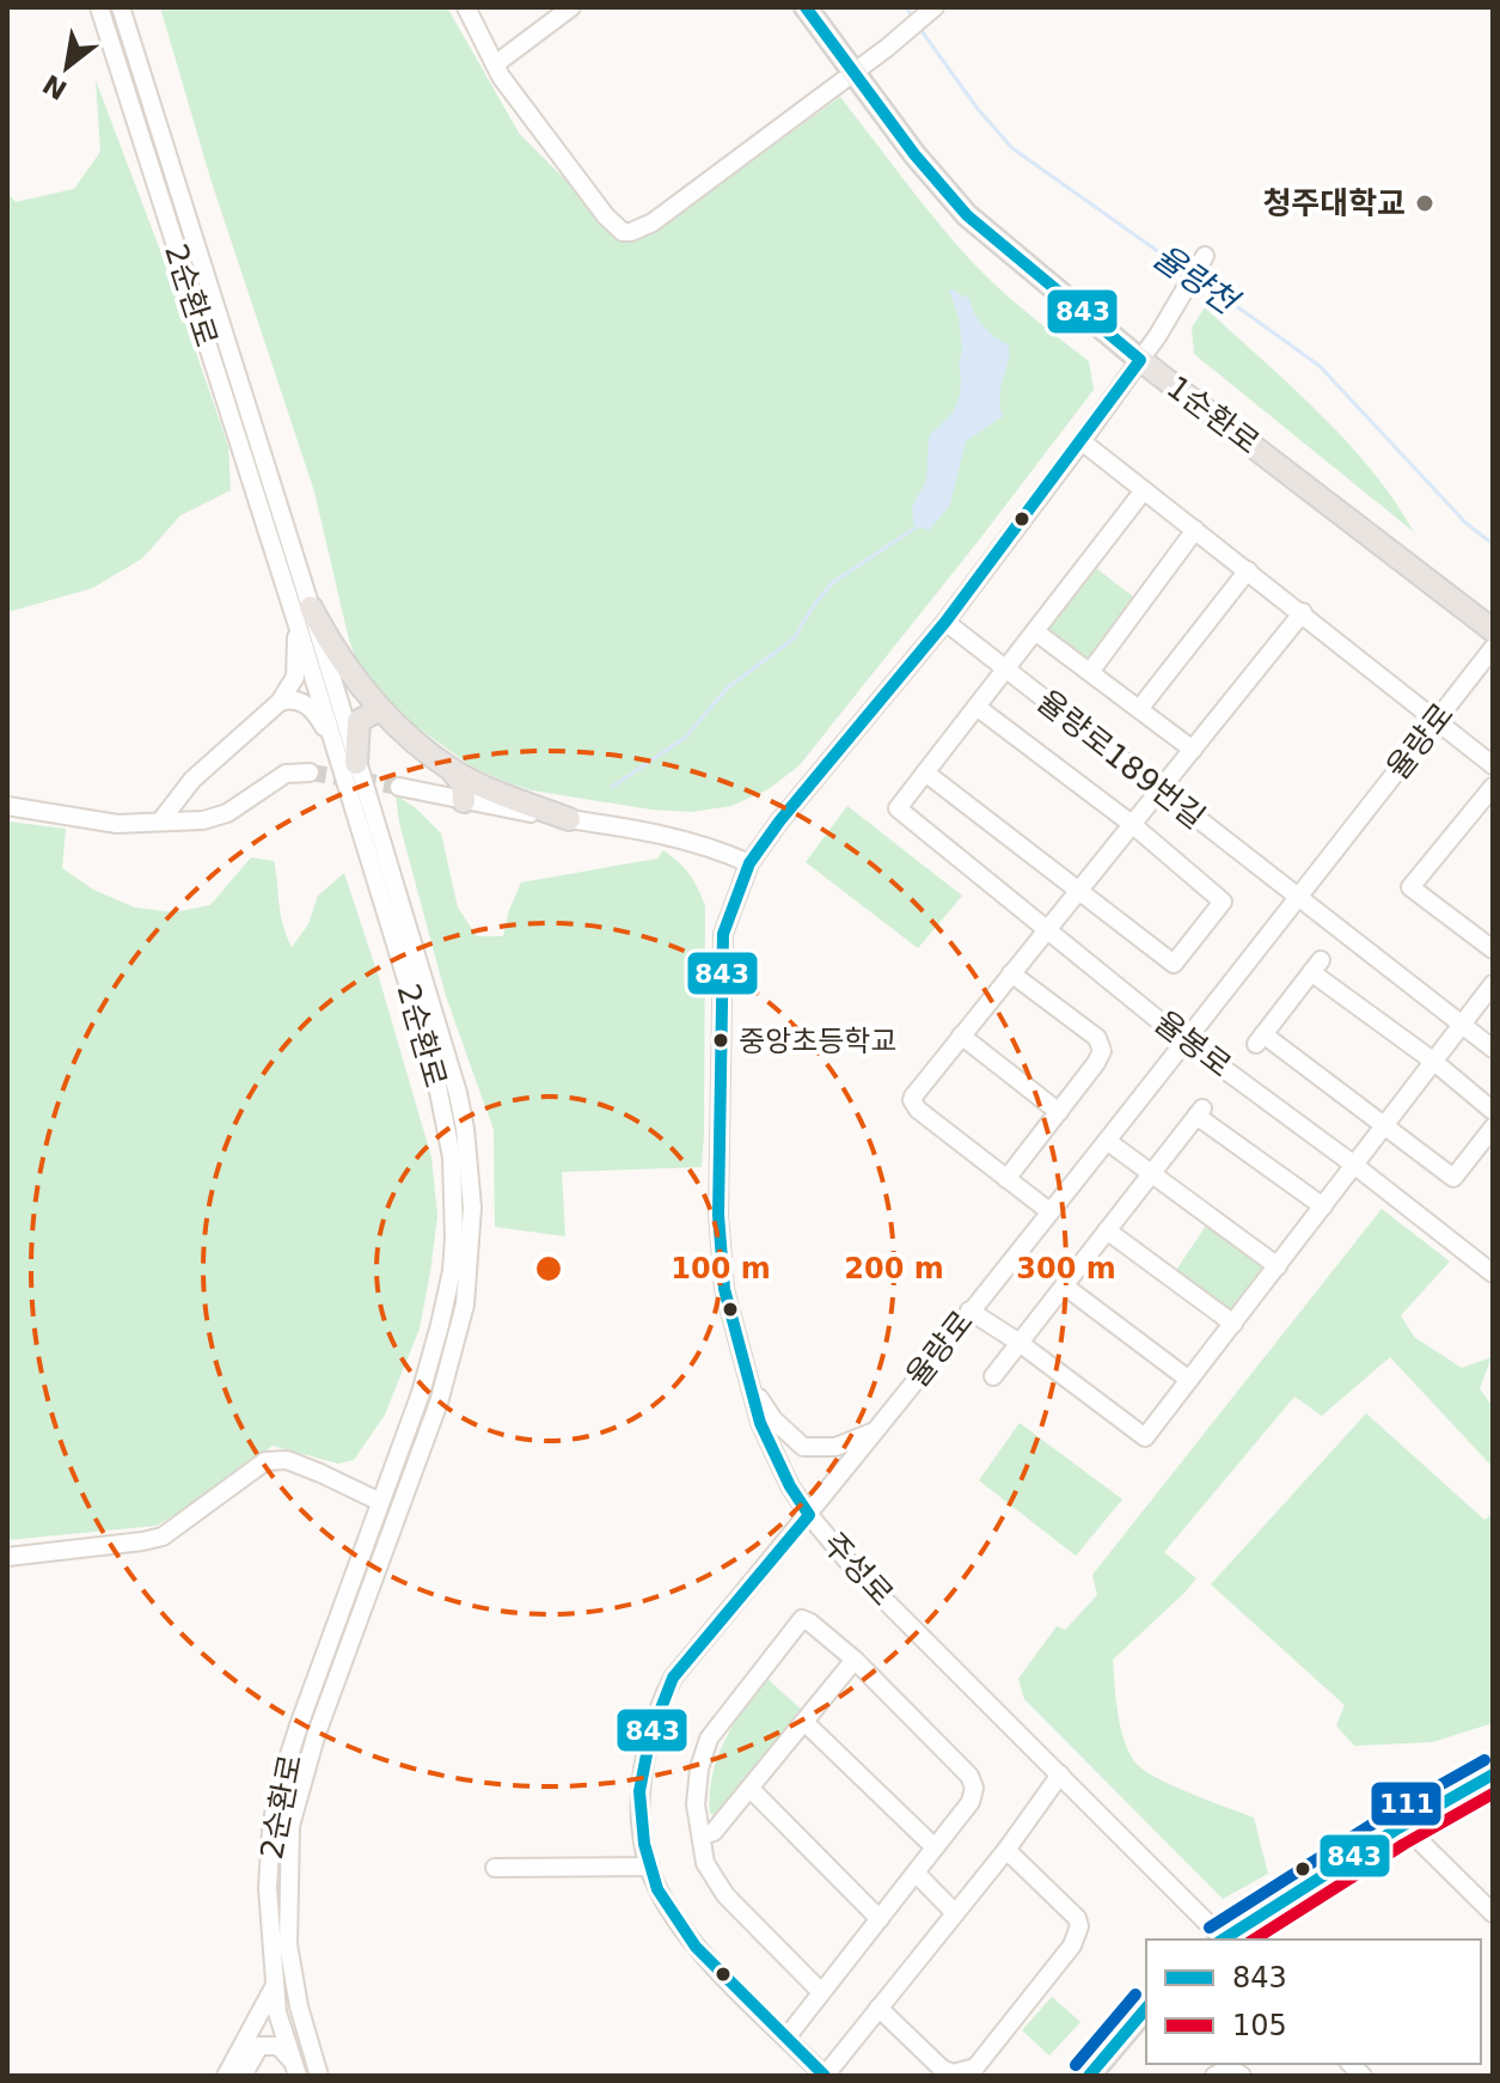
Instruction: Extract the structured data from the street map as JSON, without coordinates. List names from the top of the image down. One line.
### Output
{"streets":{"main road":["1순환로"],"street":["2순환로","율량로","율량로189번길","율봉로","주성로"]},"crossings":[["1순환로","주성로"],["율량로","율량로189번길"],["율량로","율봉로"],["율량로","주성로"],["율량로189번길","주성로"]],"water":["율량천"],"places":["청주대학교","중앙초등학교"],"lines":["transit line 843","transit line 111","transit line 105"],"legend":["843","105"],"north":"bottom left","rings":["100 m","200 m","300 m"]}
